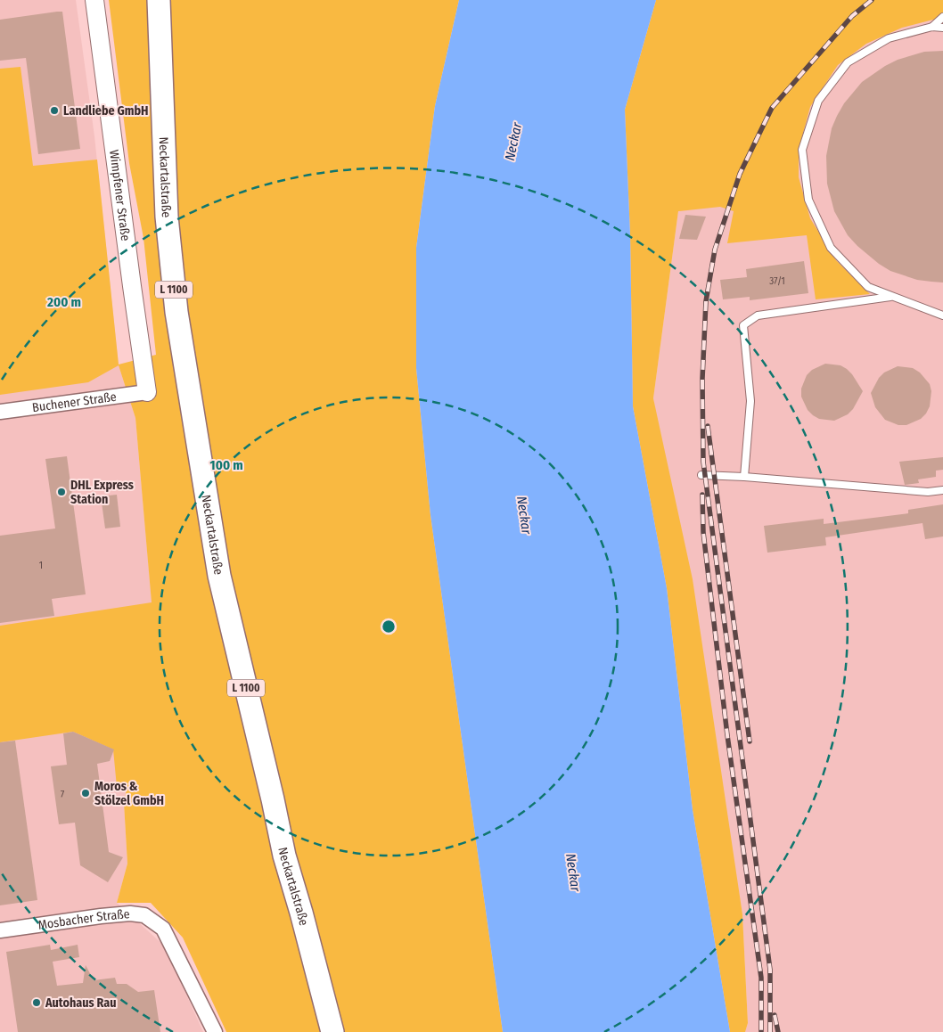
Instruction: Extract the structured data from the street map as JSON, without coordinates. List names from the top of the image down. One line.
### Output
{"streets":{"main road":["Neckartalstraße","L 1100"],"street":["Wimpfener Straße","Buchener Straße","Mosbacher Straße"]},"crossings":[["Wimpfener Straße","Buchener Straße"]],"water":["Neckar"],"places":["Landliebe GmbH","DHL Express Station","Moros & Stölzel GmbH","Autohaus Rau"],"house_numbers":["37/1","1","7"],"rings":["200 m","100 m"]}
